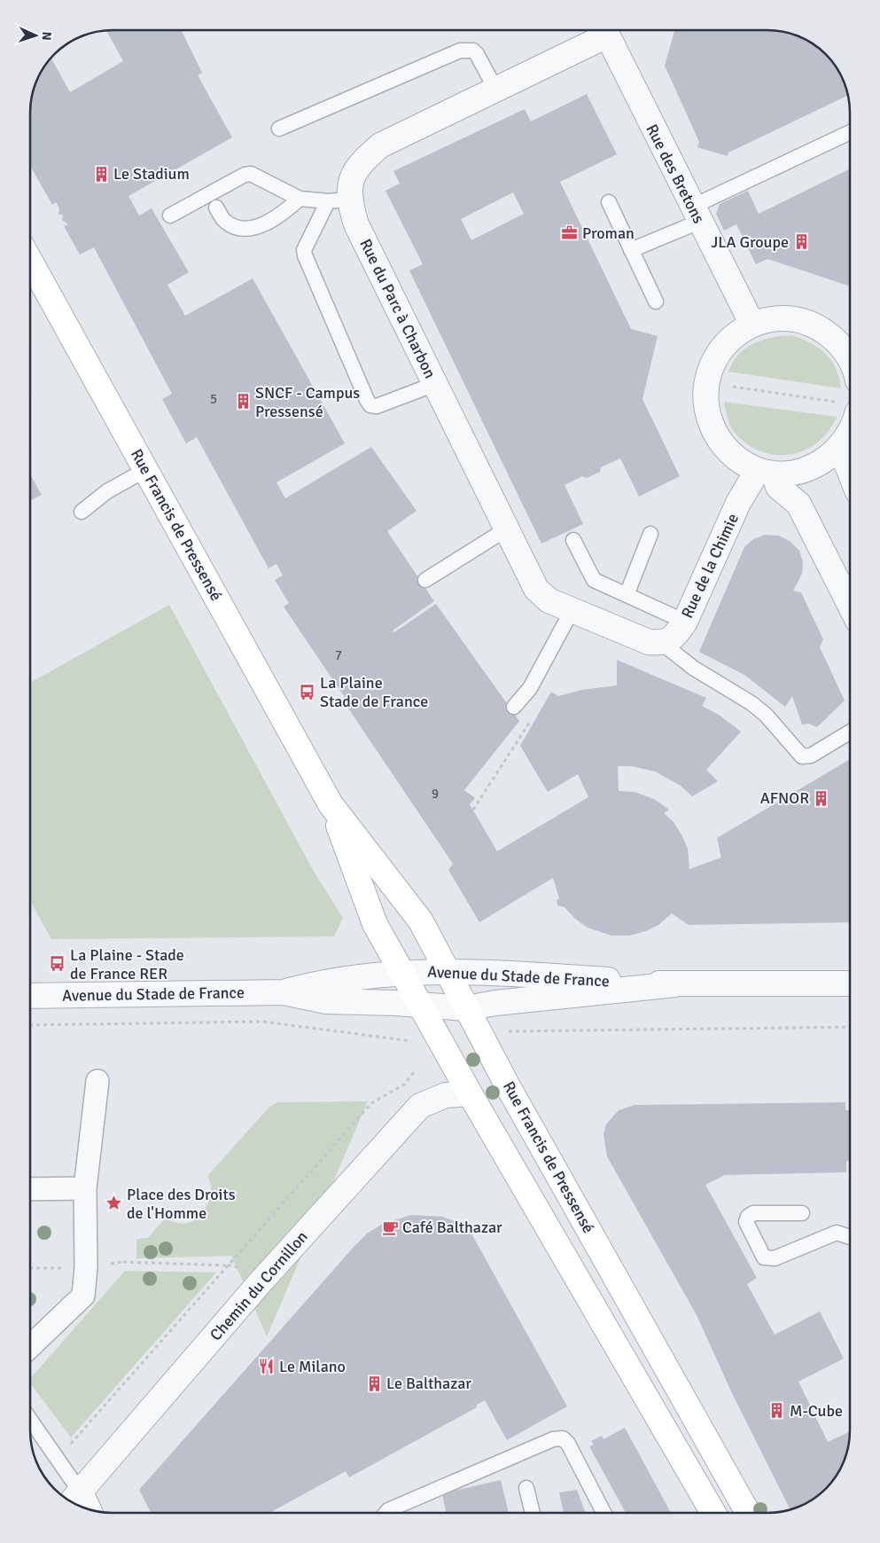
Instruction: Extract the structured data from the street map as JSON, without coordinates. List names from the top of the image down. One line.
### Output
{"streets":{"main road":["Rue Francis de Pressensé"],"street":["Rue des Bretons","Rue du Parc à Charbon","Rue de la Chimie","Avenue du Stade de France","Chemin du Cornillon"]},"crossings":[["Rue du Parc à Charbon","Rue de la Chimie"],["Rue Francis de Pressensé","Avenue du Stade de France"],["Rue Francis de Pressensé","Chemin du Cornillon"]],"places":{"building":["Le Stadium","JLA Groupe","SNCF - Campus Pressensé","AFNOR","Le Balthazar","M-Cube"],"office":["Proman"],"bus stop":["La Plaine Stade de France","La Plaine - Stade de France RER"],"place":["Place des Droits de l'Homme"],"cafe":["Café Balthazar"],"restaurant":["Le Milano"]},"house_numbers":["5","7","9"],"north":"right"}
